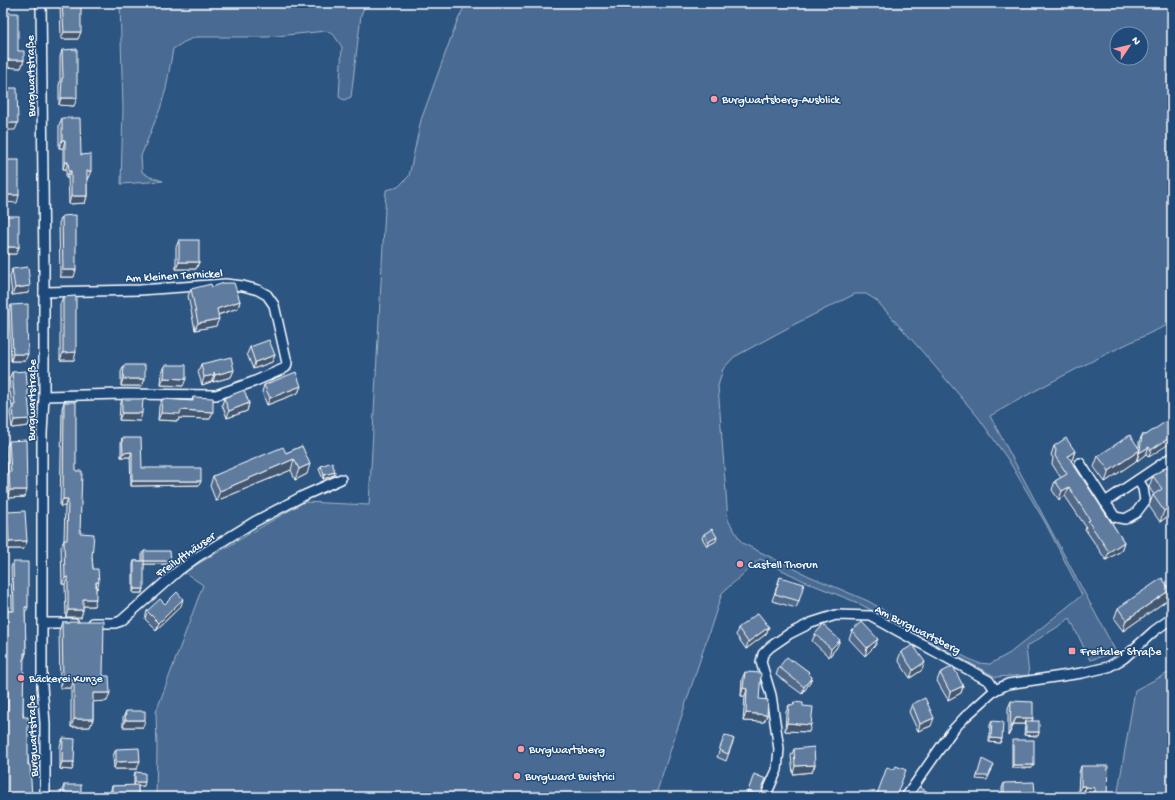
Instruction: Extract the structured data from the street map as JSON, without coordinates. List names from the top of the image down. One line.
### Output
{"streets":{"street":["Burgwartstraße","Am kleinen Ternickel","Freilufthäuser","Am Burgwartsberg"]},"crossings":[["Burgwartstraße","Am kleinen Ternickel"],["Burgwartstraße","Freilufthäuser"]],"places":{"other":["Burgwartsberg-Ausblick","Castell Thorun","Bäckerei Kunze","Burgwartsberg","Burgward Bvistrici"],"transit":["Freitaler Straße"]},"north":"top right"}
